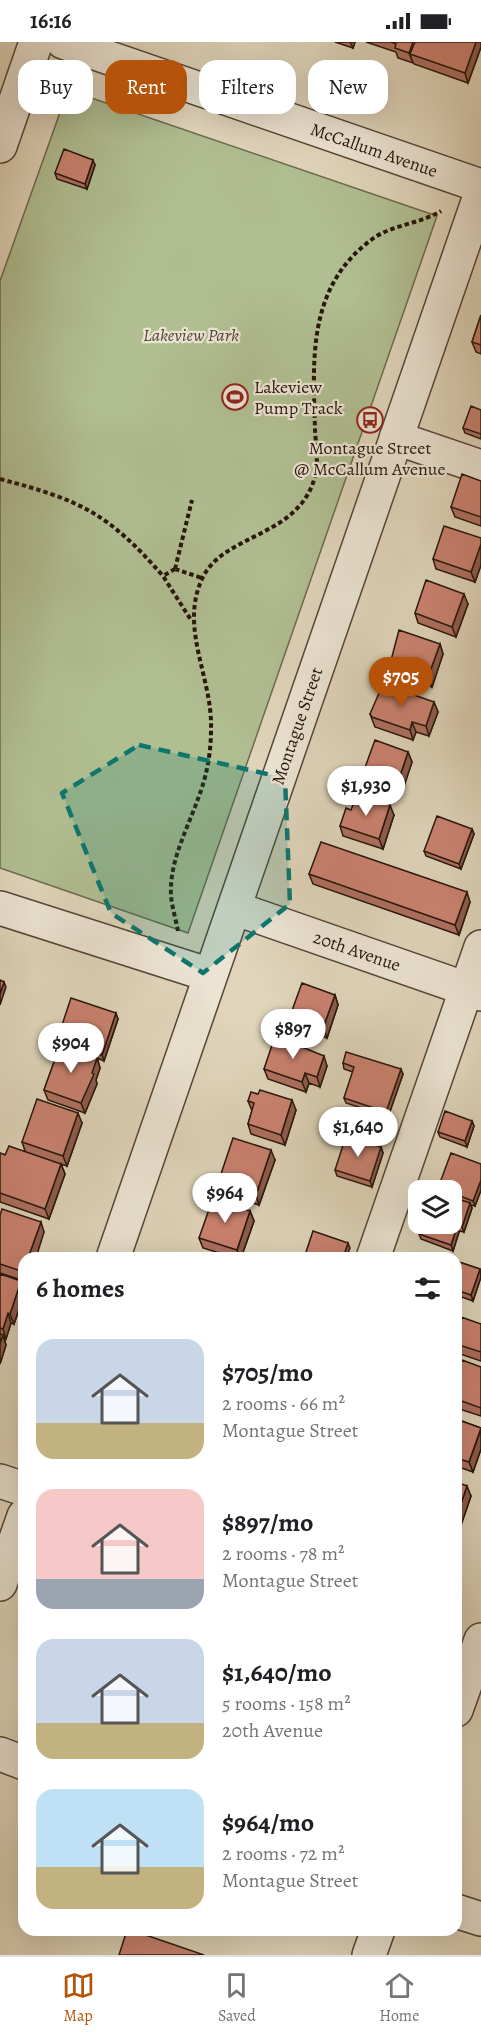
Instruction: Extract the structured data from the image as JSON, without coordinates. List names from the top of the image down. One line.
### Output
{"streets":{"street":["McCallum Avenue","Montague Street","20th Avenue"]},"crossings":[["Montague Street","20th Avenue"]],"parks":["Lakeview Park"],"places":{"sports":["Lakeview Pump Track"],"bus stop":["Montague Street @ McCallum Avenue"]},"page":{"status":"16:16","chip":["Buy","Rent","Filters","New"],"price":["$705","$1,930","$897","$904","$1,640","$964"],"heading":"6 homes","list":[{"name":"$705/mo","note":"2 rooms · 66 m² · Montague Street"},{"name":"$897/mo","note":"2 rooms · 78 m² · Montague Street"},{"name":"$1,640/mo","note":"5 rooms · 158 m² · 20th Avenue"},{"name":"$964/mo","note":"2 rooms · 72 m² · Montague Street"}],"tabs":["Map","Saved","Home"]}}
